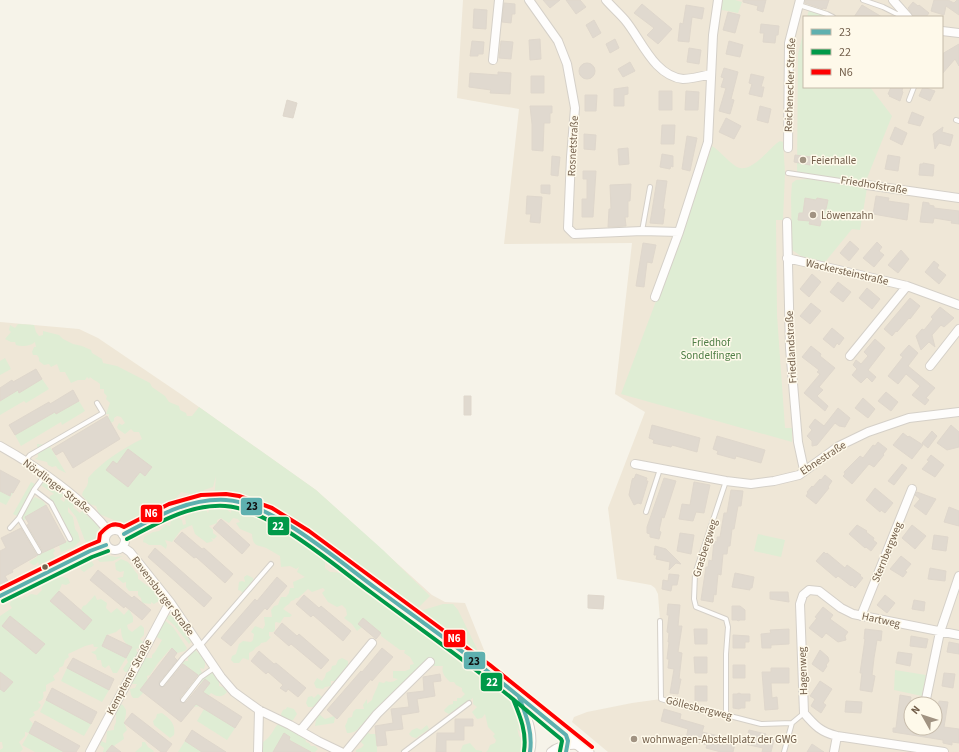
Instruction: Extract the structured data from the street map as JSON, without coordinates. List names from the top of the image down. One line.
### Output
{"streets":{"street":["Reichenecker Straße","Rosnetstraße","Friedhofstraße","Wackersteinstraße","Friedlandstraße","Ebnestraße","Nördlinger Straße","Sternbergweg","Ravensburger Straße","Hartweg","Hagenweg","Kemptener Straße"],"lane":["Grasbergweg","Göllesbergweg"]},"crossings":[["Wackersteinstraße","Friedlandstraße"],["Friedlandstraße","Ebnestraße"],["Ebnestraße","Grasbergweg"],["Nördlinger Straße","Ravensburger Straße"],["Grasbergweg","Göllesbergweg"],["Sternbergweg","Hartweg"],["Ravensburger Straße","Kemptener Straße"],["Hartweg","Hagenweg"]],"parks":["Friedhof Sondelfingen"],"places":["Feierhalle","Löwenzahn","wohnwagen-Abstellplatz der GWG"],"lines":["transit line N6","transit line 23","transit line 22"],"legend":["23","22","N6"],"north":"top left"}
